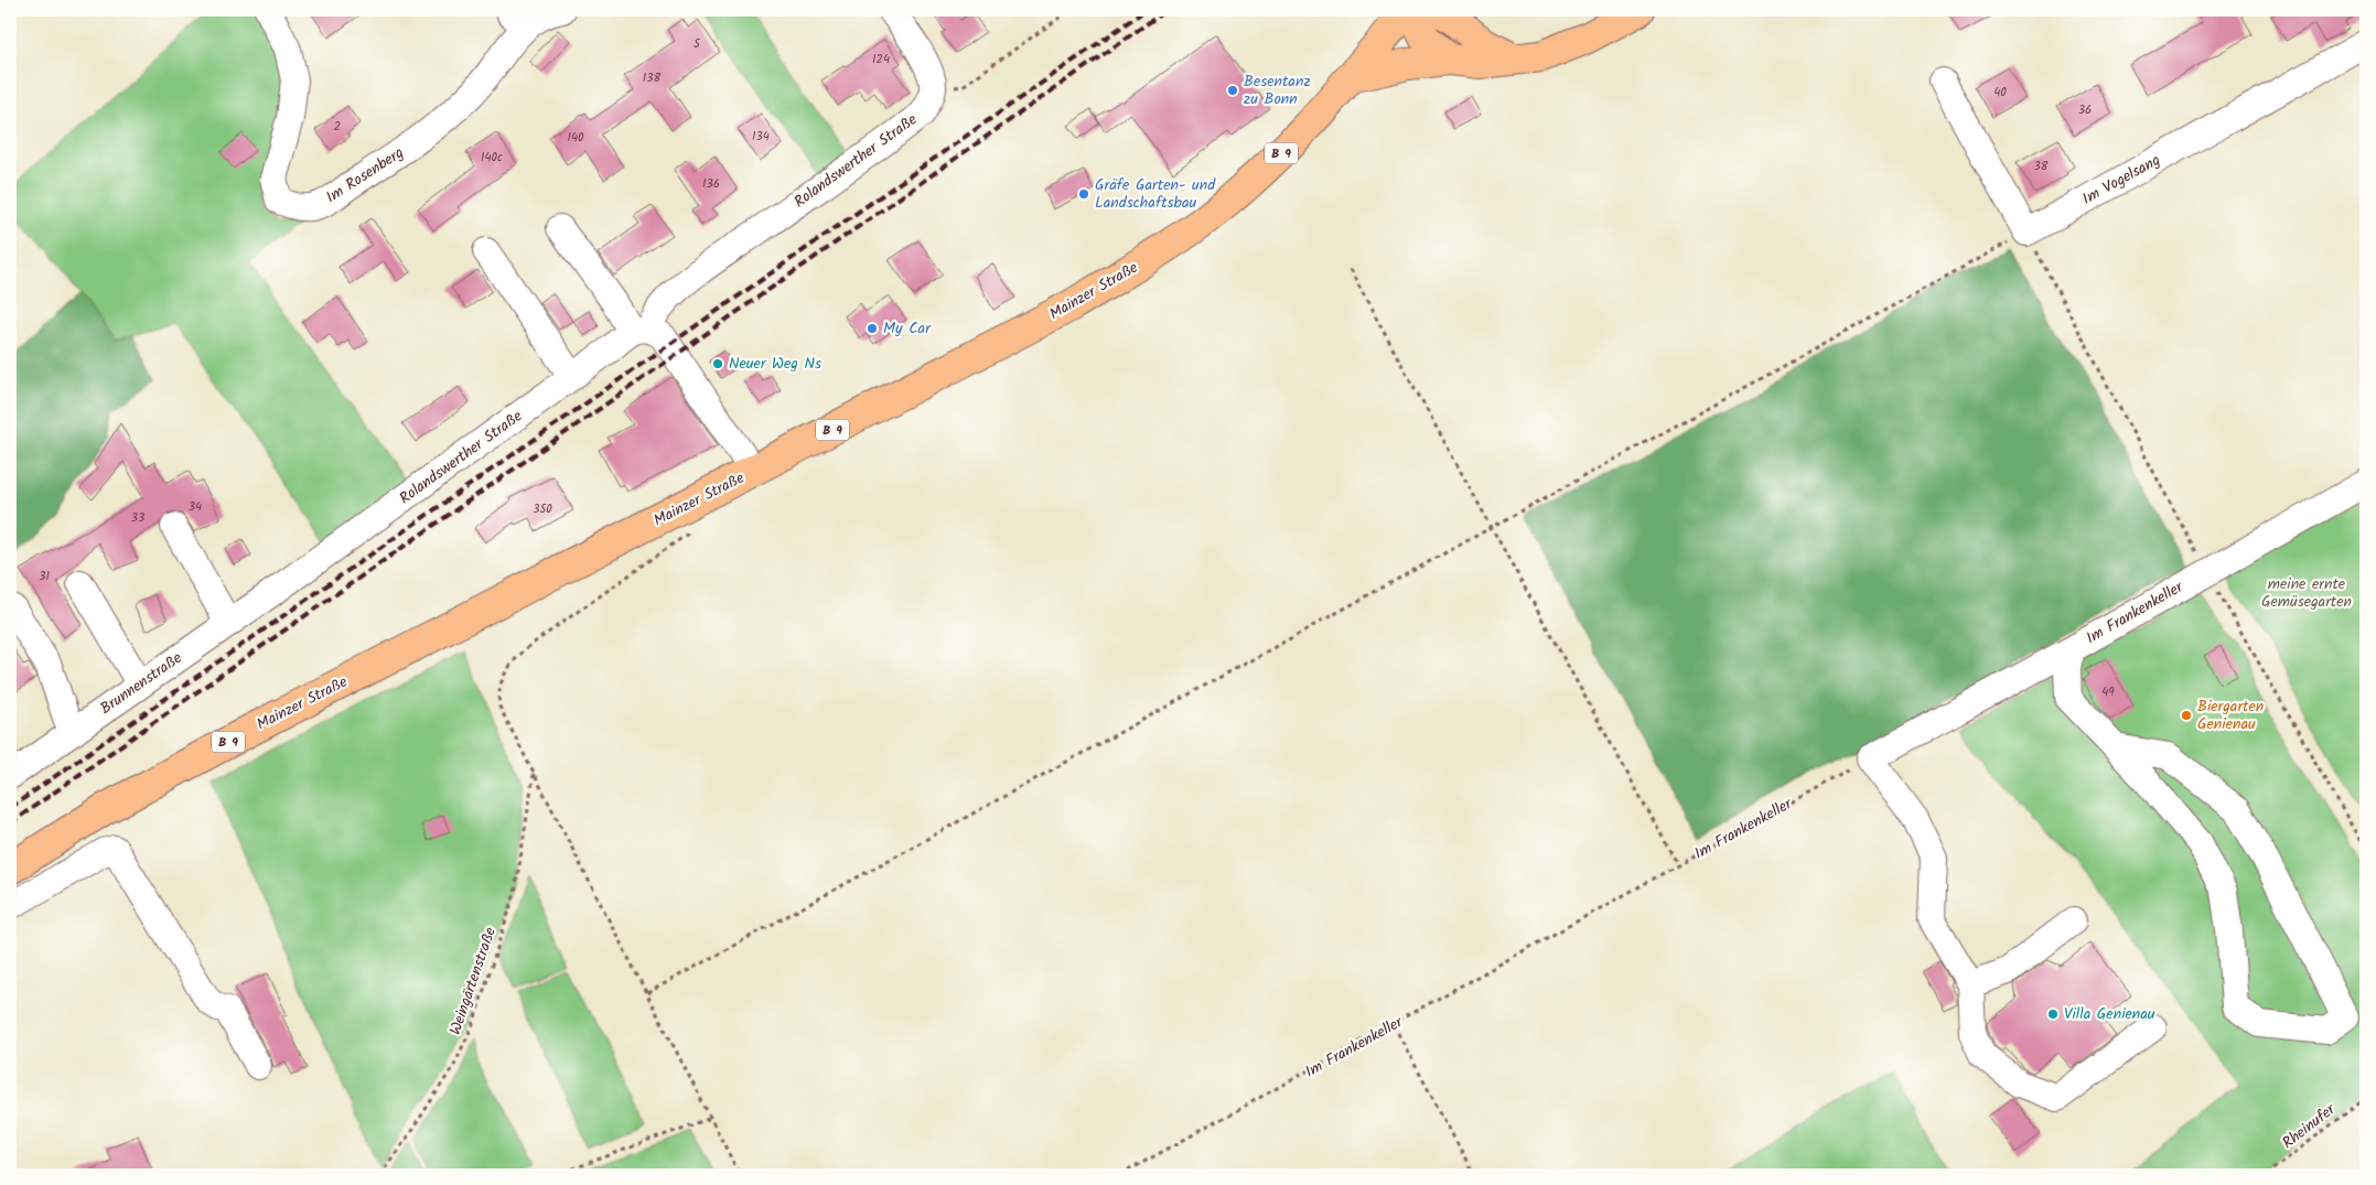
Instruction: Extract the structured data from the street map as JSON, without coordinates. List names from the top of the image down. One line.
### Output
{"streets":{"main road":["B 9","Mainzer Straße"],"street":["Rolandswerther Straße","Im Rosenberg","Im Vogelsang","Im Frankenkeller","Brunnenstraße"],"path":["Weingärtenstraße","Rheinufer"]},"crossings":[["Rolandswerther Straße","Brunnenstraße"]],"parks":["meine ernte Gemüsegarten"],"places":["Besentanz zu Bonn","Gräfe Garten- und Landschaftsbau","My Car","Neuer Weg Ns","Biergarten Genienau","Villa Genienau"],"house_numbers":["5","124","138","40","36","2","134","140","140c","38","136","34","350","33","31","49"]}
